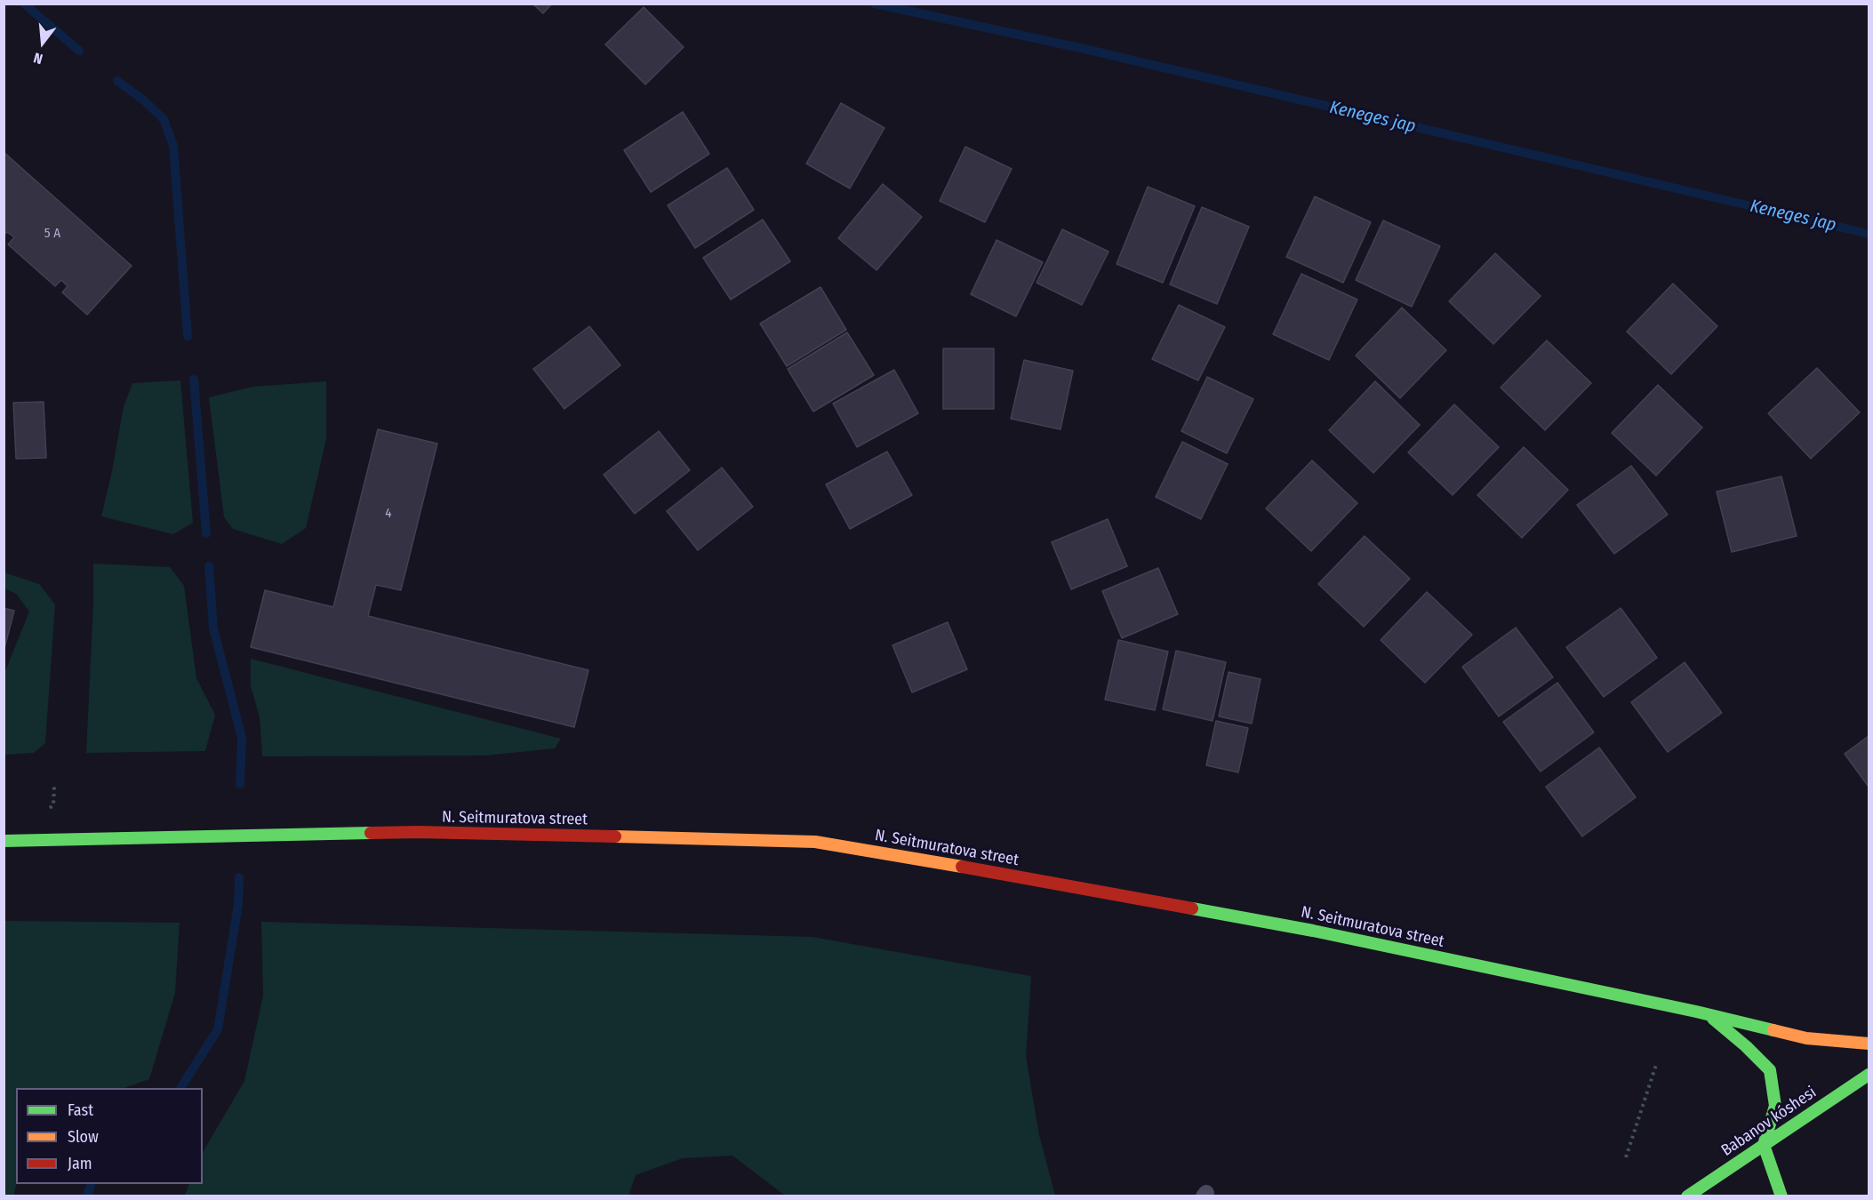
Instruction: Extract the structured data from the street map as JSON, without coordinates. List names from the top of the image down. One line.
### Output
{"streets":{"street":["N. Seitmuratova street","Babanov kóshesi"]},"water":["Keneges jap"],"house_numbers":["5 А","4"],"legend":["Fast","Slow","Jam"],"north":"bottom"}
